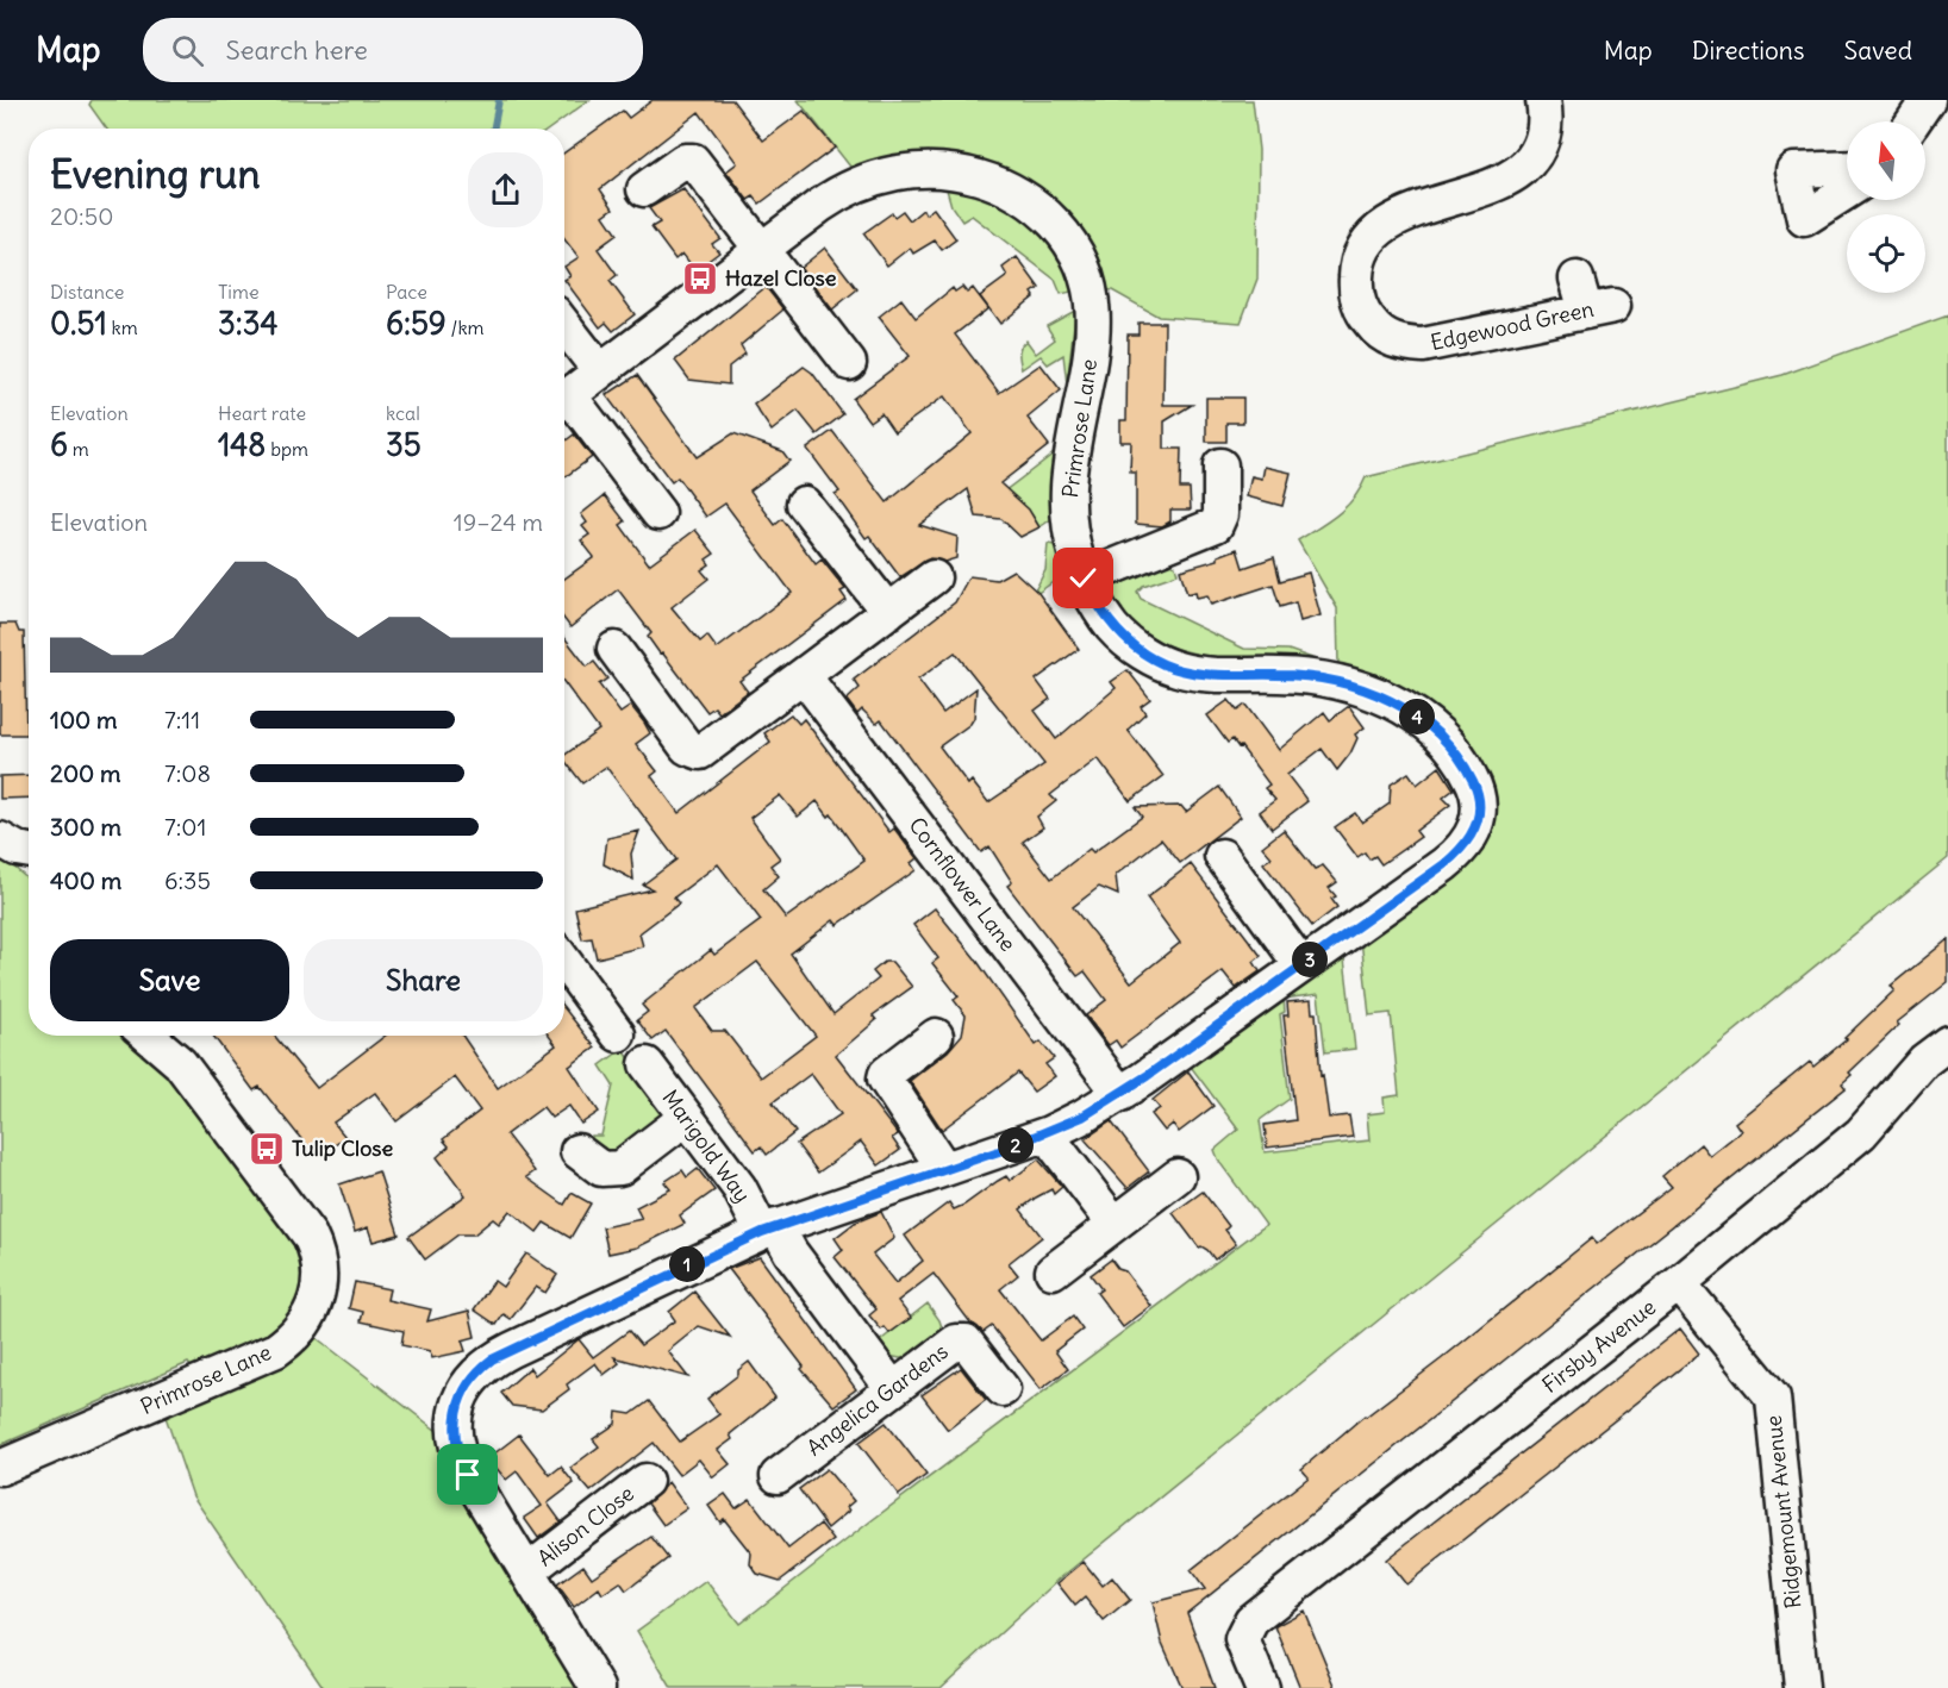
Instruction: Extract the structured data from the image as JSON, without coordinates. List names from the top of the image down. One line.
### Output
{"streets":{"street":["Edgewood Green","Primrose Lane","Cornflower Lane","Marigold Way","Firsby Avenue","Angelica Gardens","Ridgemount Avenue","Alison Close"]},"crossings":[["Primrose Lane","Cornflower Lane"],["Primrose Lane","Marigold Way"],["Primrose Lane","Alison Close"],["Marigold Way","Angelica Gardens"],["Firsby Avenue","Ridgemount Avenue"]],"places":{"bus stop":["Hazel Close","Tulip Close"]},"north":"top","page":{"header":"Map","search":"Search here","nav":["Map","Directions","Saved"],"heading":["Evening run","20:50"],"stats":[["Distance","0.51 km"],["Time","3:34"],["Pace","6:59 /km"],["Elevation","6 m"],["Heart rate","148 bpm"],["kcal","35"]],"chart":["Elevation","19–24 m"],"list":[{"name":"100 m","note":"7:11"},{"name":"200 m","note":"7:08"},{"name":"300 m","note":"7:01"},{"name":"400 m","note":"6:35"}],"pins":["4","3","2","1"],"buttons":["Save","Share"]}}
